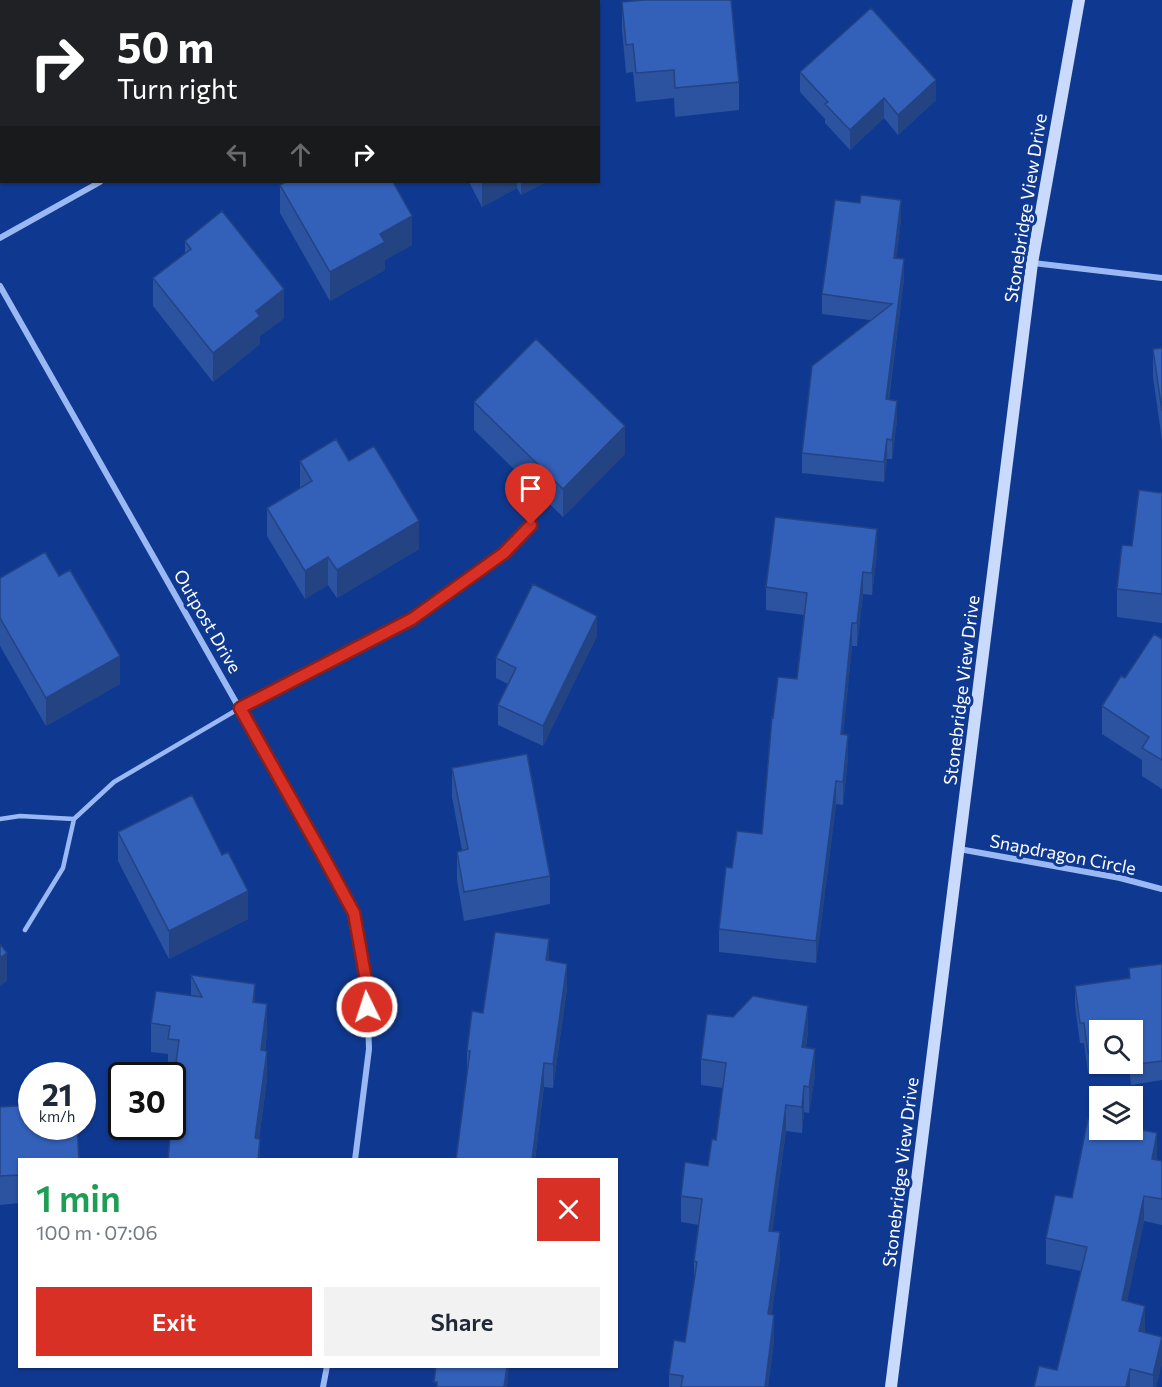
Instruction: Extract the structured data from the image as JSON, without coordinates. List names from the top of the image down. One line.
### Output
{"streets":{"street":["Stonebridge View Drive","Outpost Drive","Snapdragon Circle"]},"crossings":[["Stonebridge View Drive","Snapdragon Circle"]],"page":{"turn":["50 m","Turn right"],"speed":"21 km/h","limit":"30","heading":["1 min","100 m · 07:06"],"buttons":["Exit","Share"]}}
